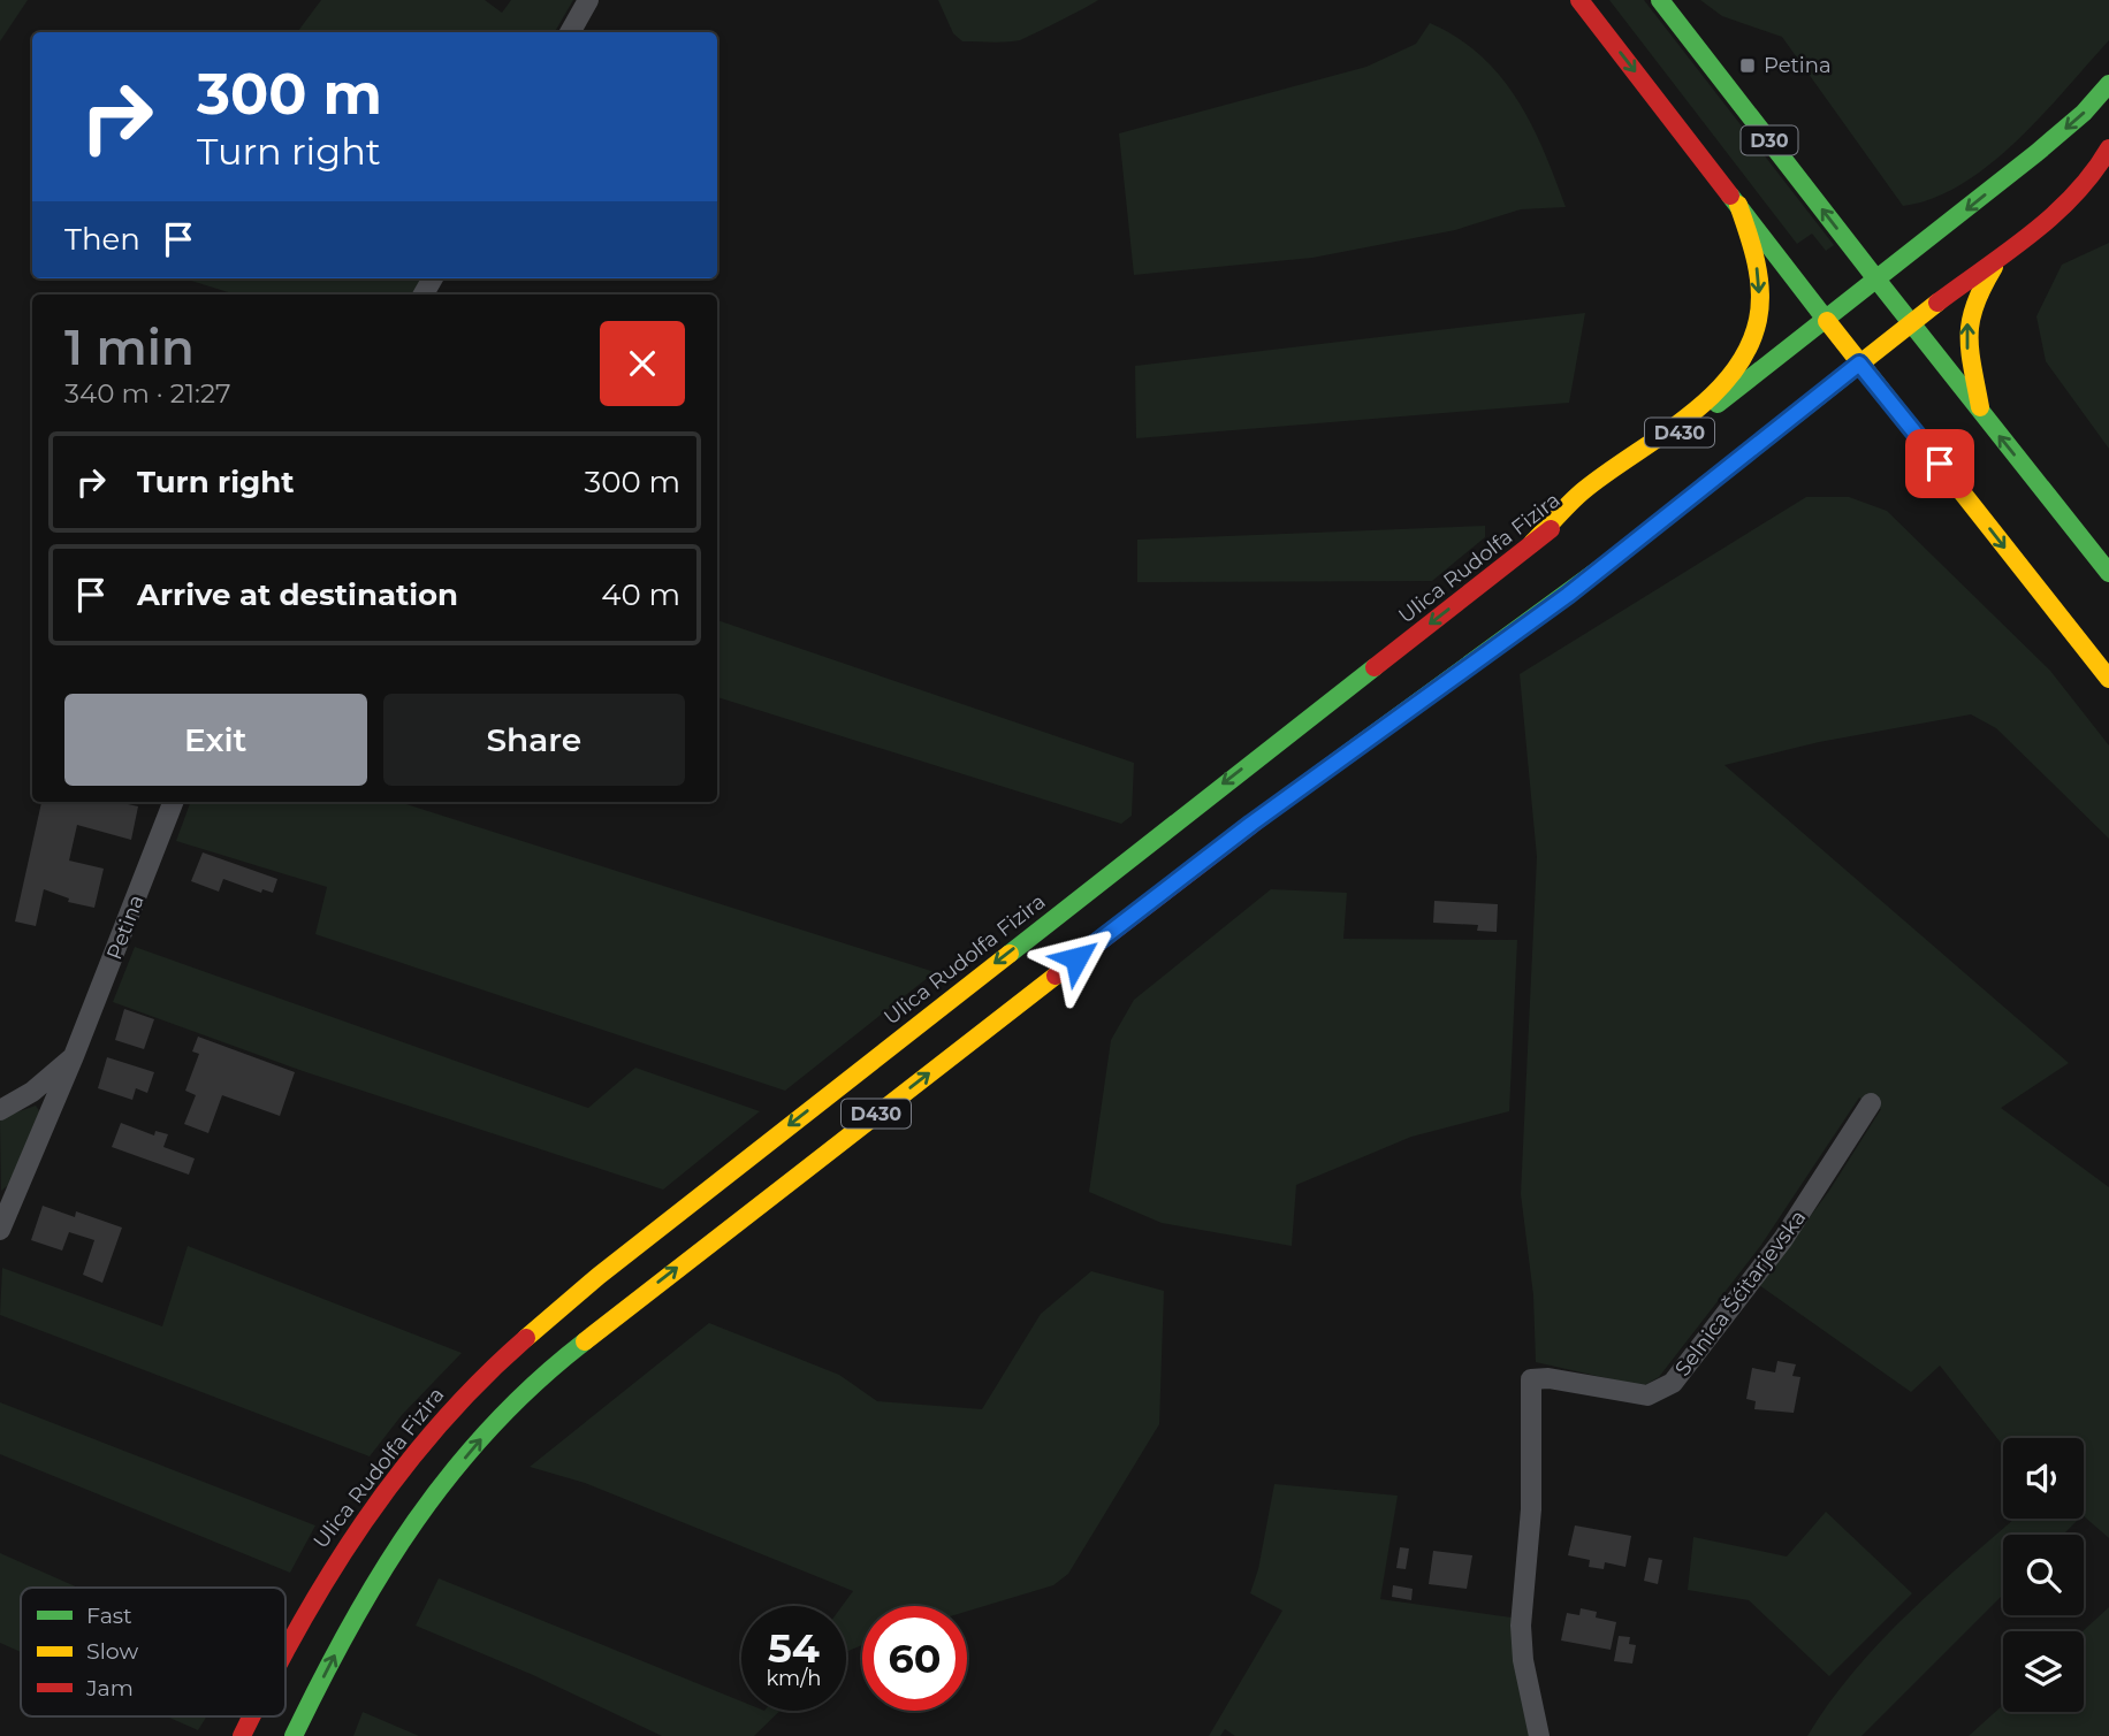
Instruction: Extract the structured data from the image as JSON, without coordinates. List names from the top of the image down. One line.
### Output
{"streets":{"main road":["D30","D430","Ulica Rudolfa Fizira"],"street":["Petina","Selnica Šćitarjevska"]},"crossings":[["D30","Ulica Rudolfa Fizira"]],"places":{"transit":["Petina"]},"legend":["Fast","Slow","Jam"],"page":{"turn":["300 m","Turn right"],"then":"Then","heading":["1 min","340 m · 21:27"],"list":[{"name":"Turn right","value":"300 m"},{"name":"Arrive at destination","value":"40 m"}],"buttons":["Exit","Share"],"speed":"54 km/h","limit":"60"}}
